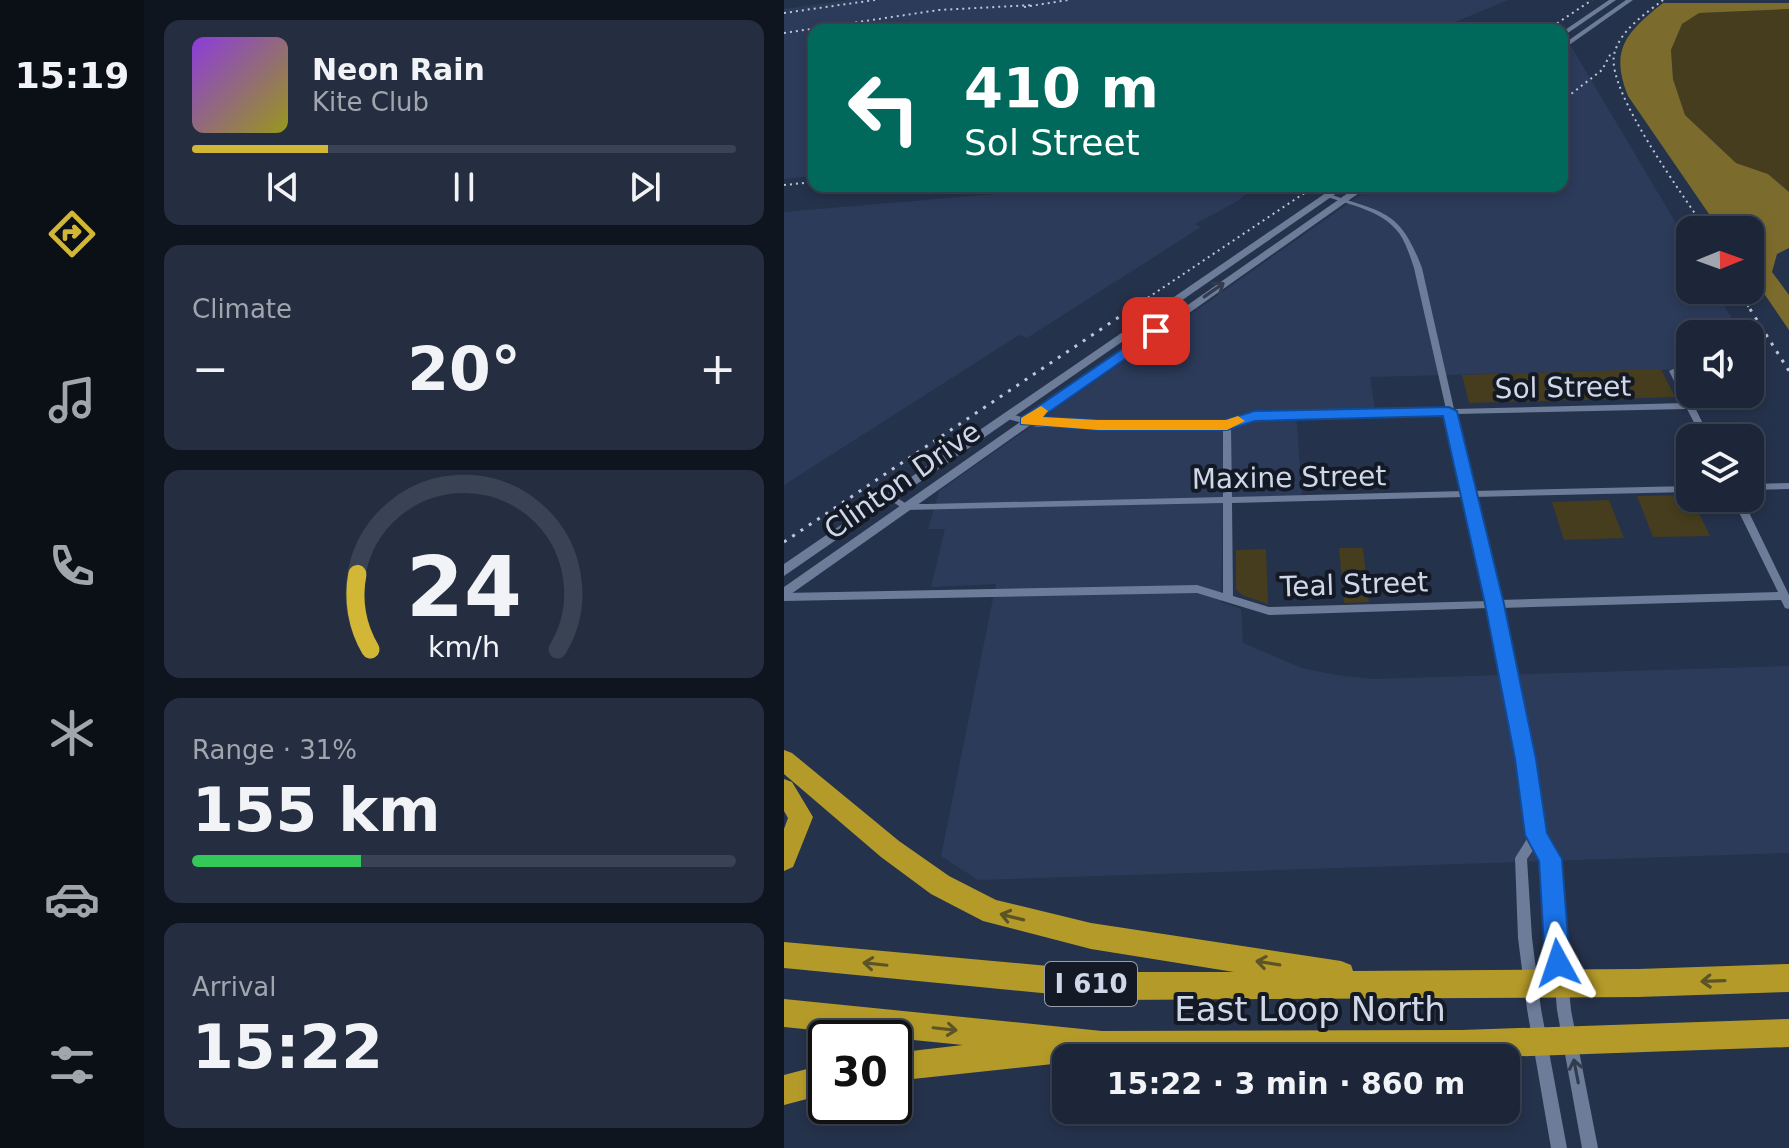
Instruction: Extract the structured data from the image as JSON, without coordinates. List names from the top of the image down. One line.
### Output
{"streets":{"highway":["I 610","East Loop North"],"main road":["Clinton Drive"],"street":["Sol Street","Maxine Street","Teal Street"]},"crossings":[["Sol Street","Clinton Drive"],["Maxine Street","Clinton Drive"],["Clinton Drive","Teal Street"]],"north":"right","page":{"tabs":"15:19","turn":["410 m","Sol Street"],"song":["Neon Rain","Kite Club"],"tile":["Climate",["Range · 31%","155 km"],["Arrival","15:22"]],"heat":["−","20°","+"],"limit":"30","trip":"15:22 · 3 min · 860 m","gauge":["24","km/h"]}}
